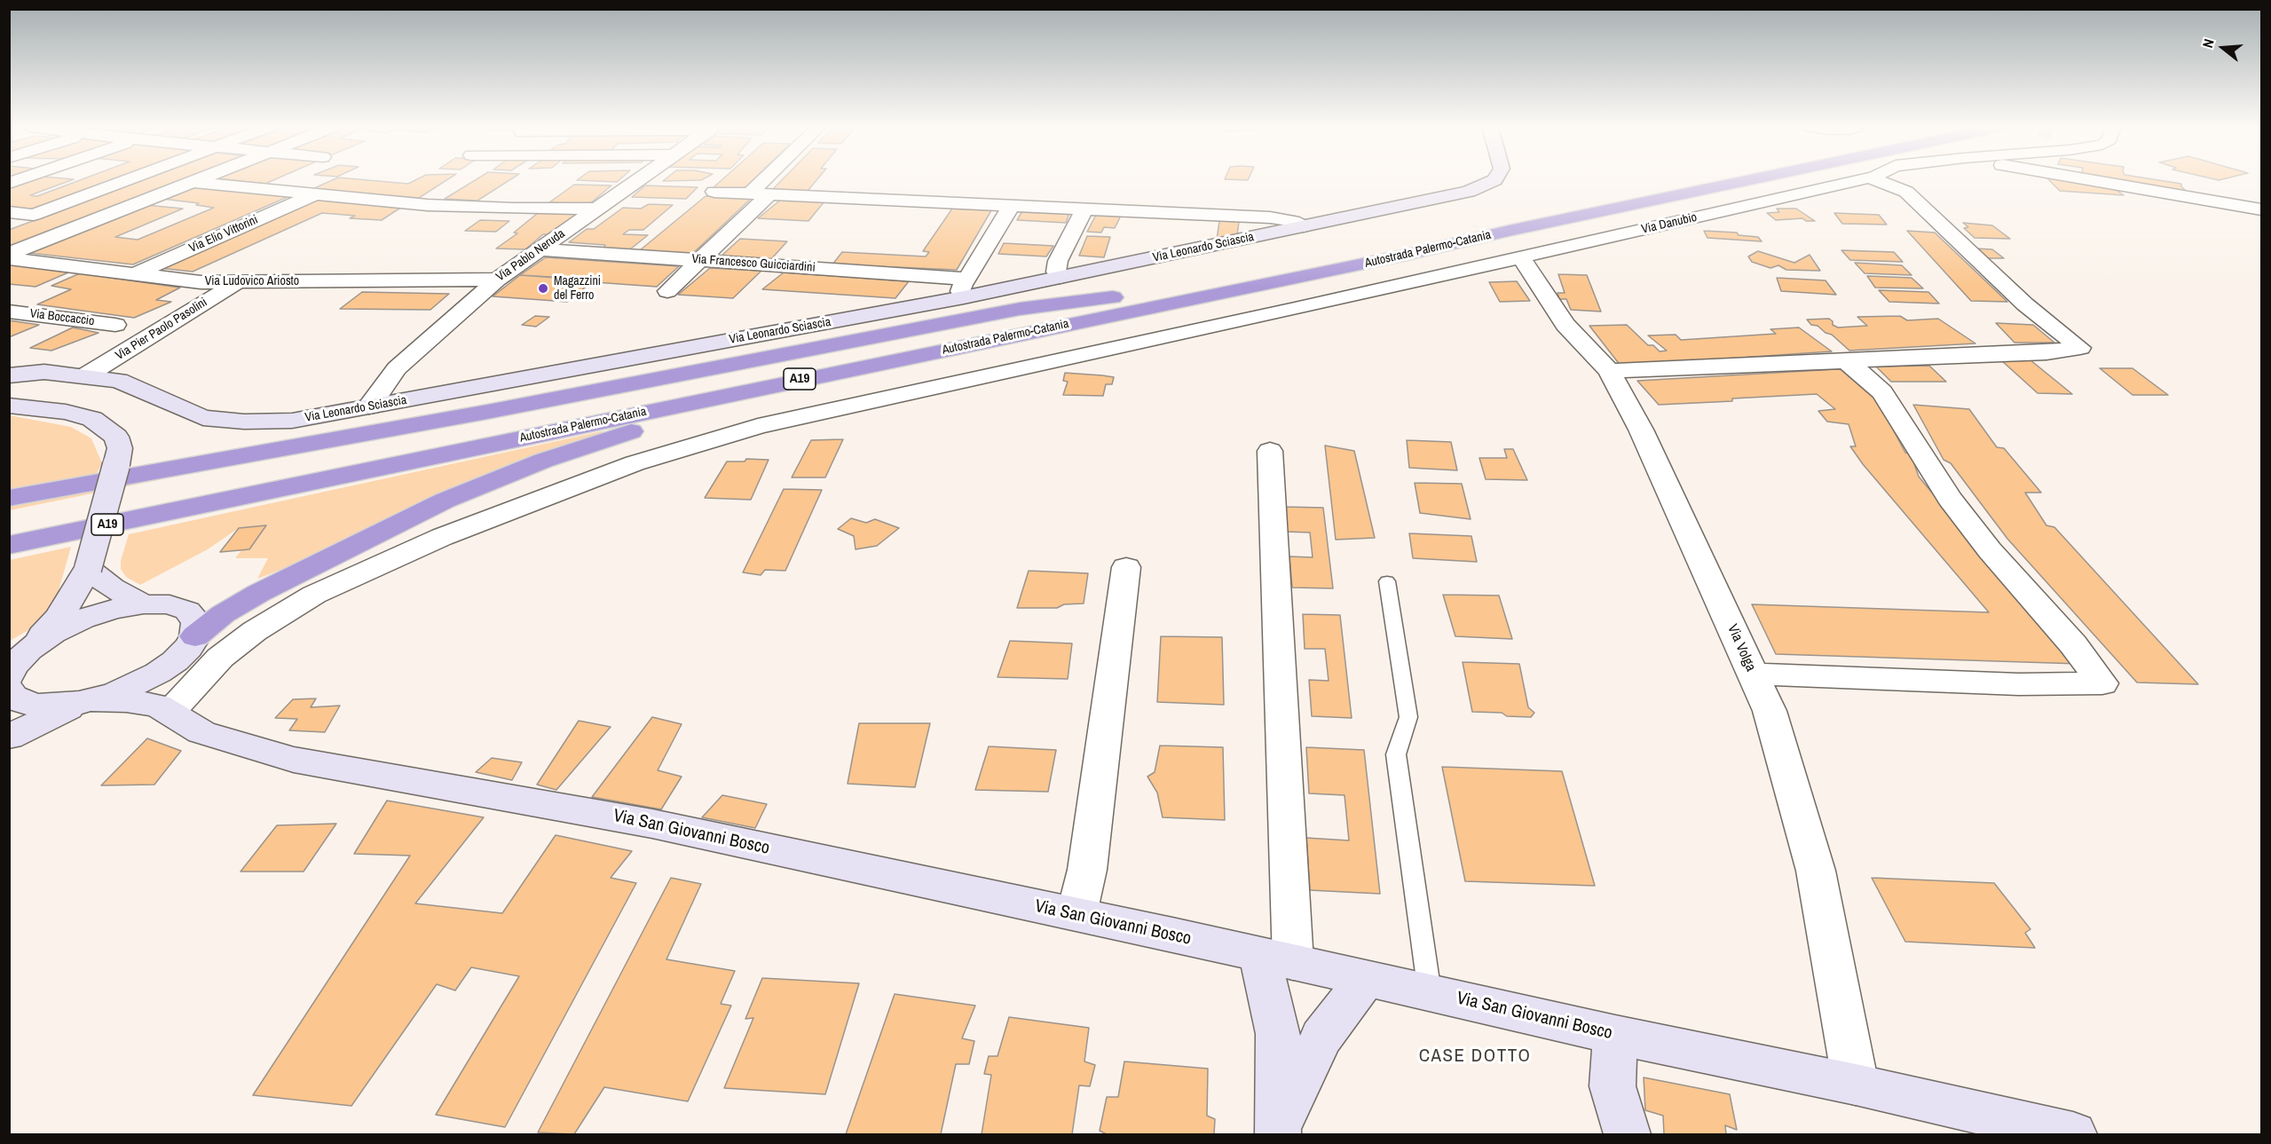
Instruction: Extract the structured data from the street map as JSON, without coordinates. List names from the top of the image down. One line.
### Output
{"streets":{"highway":["Autostrada Palermo-Catania","A19"],"main road":["Via Leonardo Sciascia","Via San Giovanni Bosco"],"street":["Via Danubio","Via Elio Vittorini","Via Pablo Neruda","Via Francesco Guicciardini","Via Ludovico Ariosto","Via Boccaccio","Via Pier Paolo Pasolini","Via Volga"]},"crossings":[["Via Danubio","Via Volga"],["Via Danubio","Via San Giovanni Bosco"],["Via Elio Vittorini","Via Ludovico Ariosto"],["Via Leonardo Sciascia","Via Pablo Neruda"],["Via Leonardo Sciascia","Via Francesco Guicciardini"],["Via Leonardo Sciascia","Via Pier Paolo Pasolini"],["Via Pablo Neruda","Via Francesco Guicciardini"],["Via Pablo Neruda","Via Ludovico Ariosto"],["Via Ludovico Ariosto","Via Pier Paolo Pasolini"],["Via Volga","Via San Giovanni Bosco"]],"districts":["CASE DOTTO"],"places":["Magazzini del Ferro"],"north":"left"}
